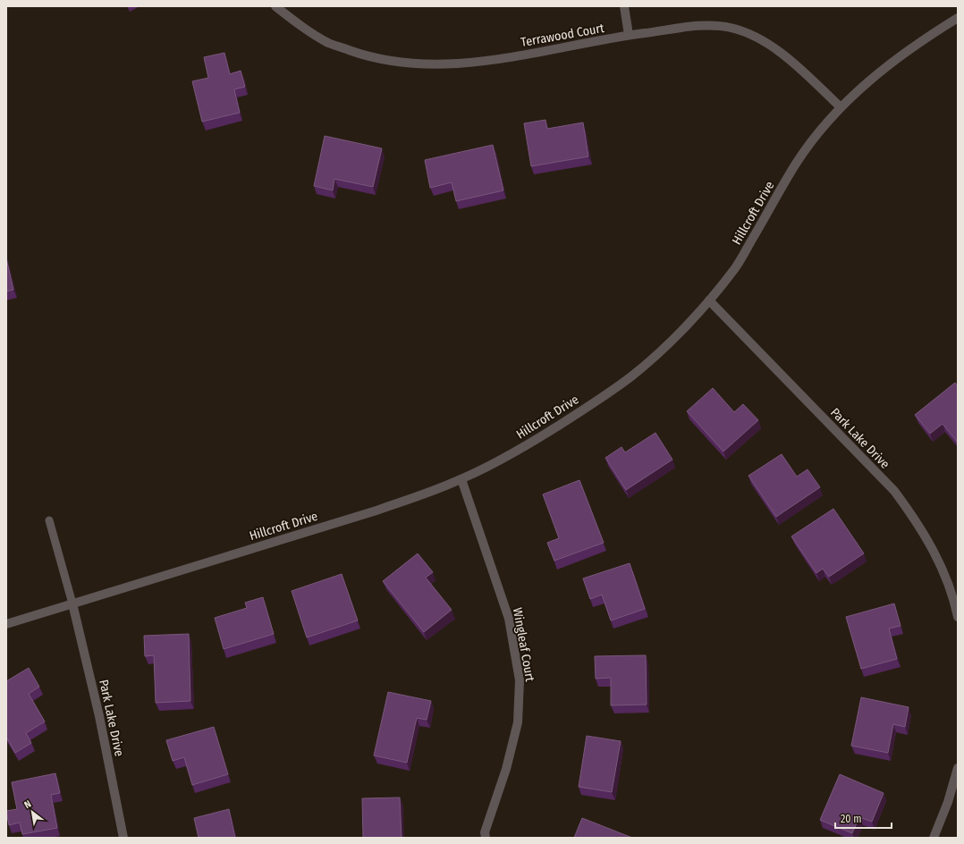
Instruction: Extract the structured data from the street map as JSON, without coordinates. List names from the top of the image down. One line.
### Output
{"streets":{"street":["Terrawood Court","Hillcroft Drive","Park Lake Drive","Wingleaf Court"]},"crossings":[["Terrawood Court","Hillcroft Drive"],["Hillcroft Drive","Park Lake Drive"],["Hillcroft Drive","Wingleaf Court"]],"scale_bar":"20 m","north":"top left"}
